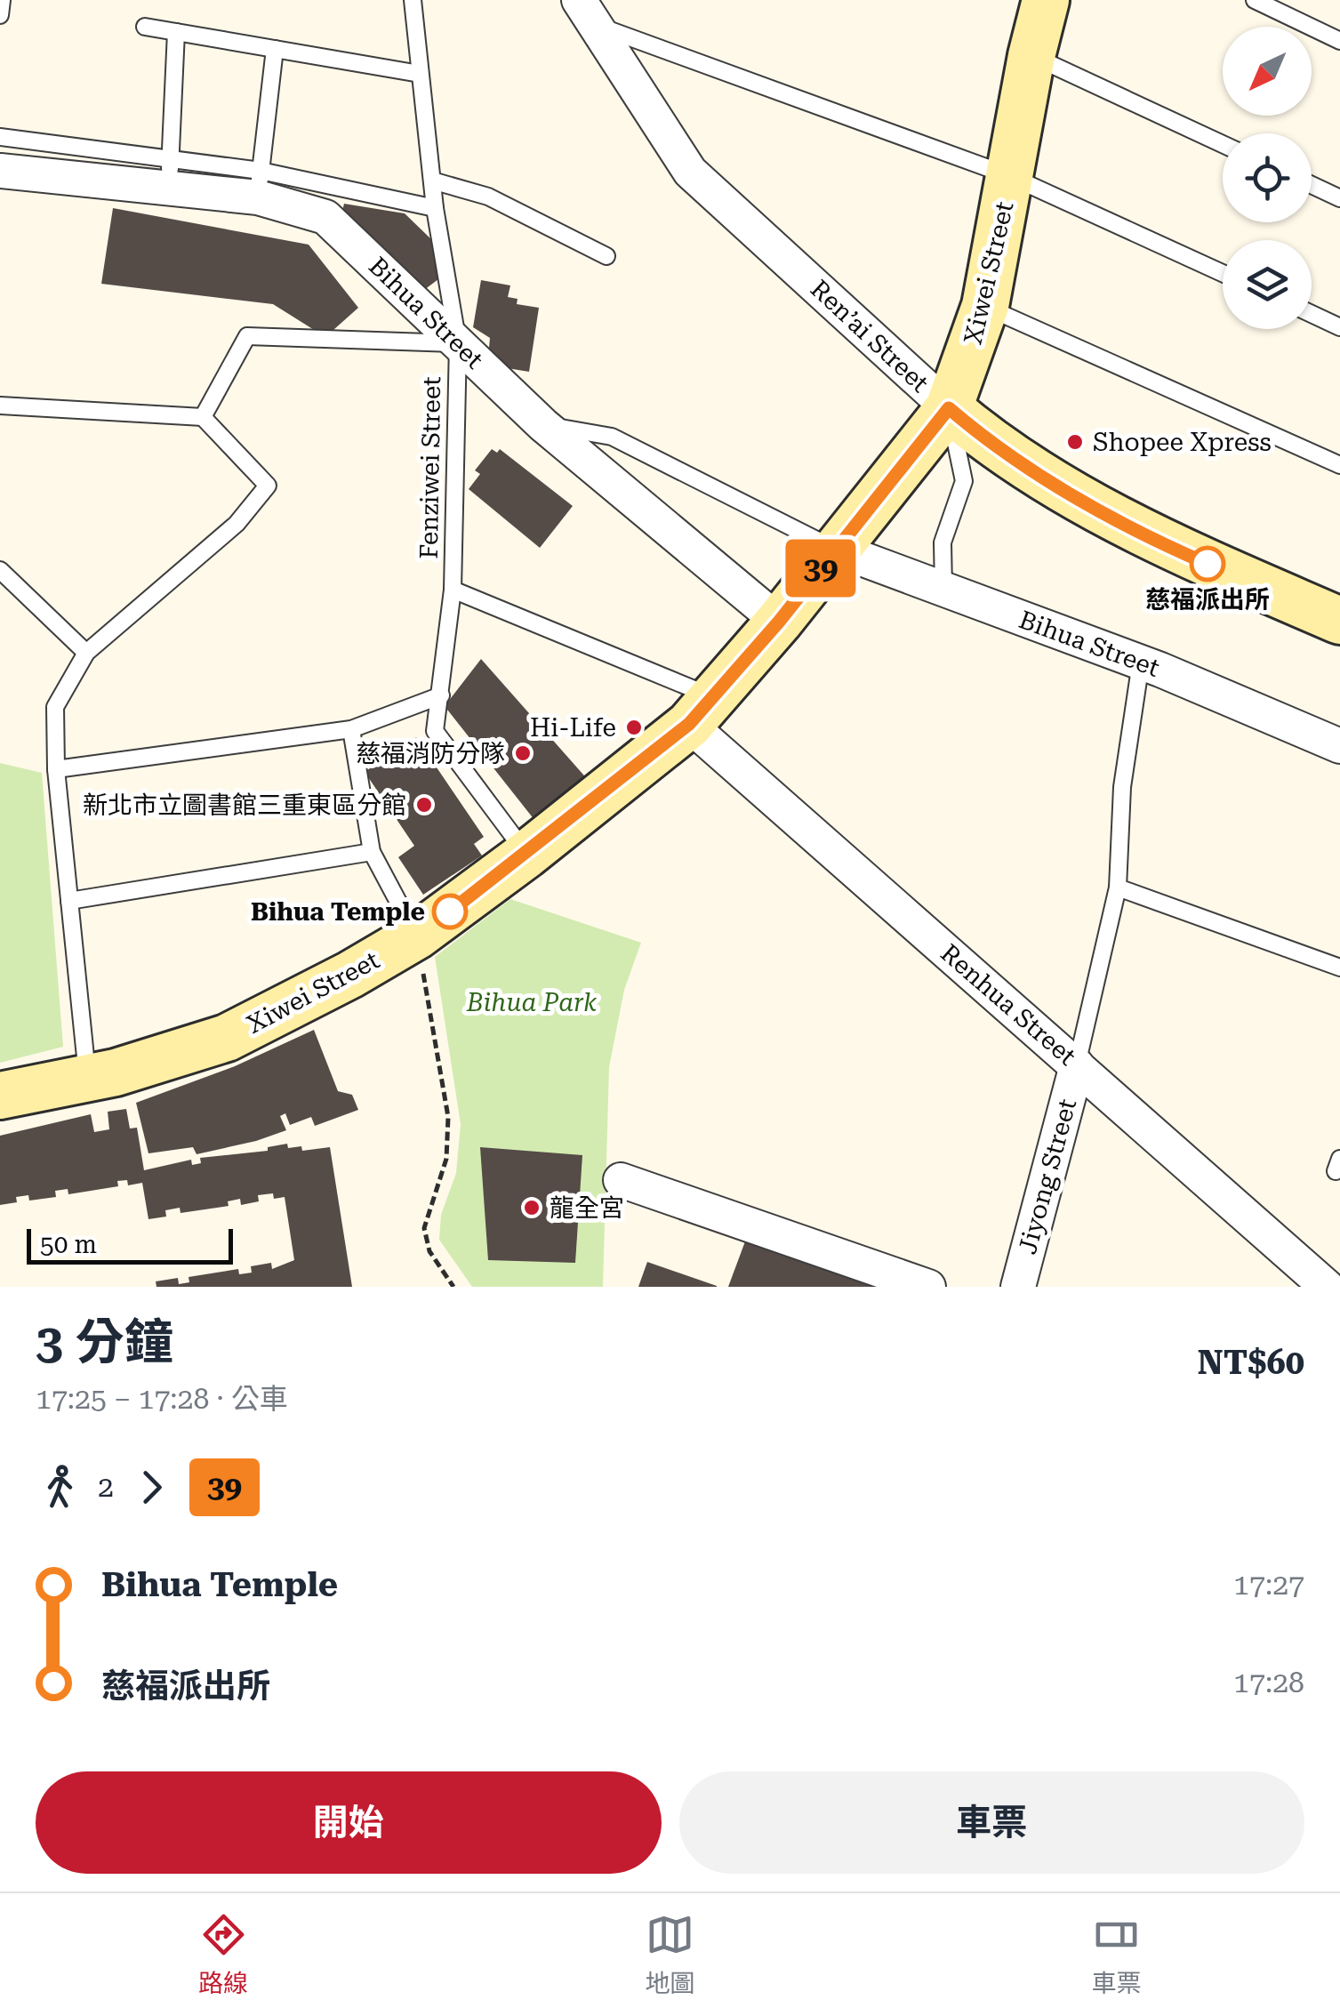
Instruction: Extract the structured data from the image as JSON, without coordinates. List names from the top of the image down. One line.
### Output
{"streets":{"street":["Xiwei Street","Bihua Street","Ren’ai Street","Renhua Street","Jiyong Street"],"lane":["Fenziwei Street"]},"crossings":[["Xiwei Street","Bihua Street"],["Xiwei Street","Ren’ai Street"],["Xiwei Street","Fenziwei Street"],["Xiwei Street","Renhua Street"],["Bihua Street","Fenziwei Street"],["Renhua Street","Jiyong Street"]],"parks":["Bihua Park"],"places":["Shopee Xpress","慈福派出所","Hi-Life","慈福消防分隊","新北市立圖書館三重東區分館","Bihua Temple","龍全宮"],"lines":["bus line 39"],"scale_bar":"50 m","north":"bottom left","page":{"on_map":"39","scale":"50 m","heading":["3 分鐘","17:25 – 17:28 · 公車","NT$60"],"legs":["2","39"],"list":[{"name":"Bihua Temple","value":"17:27"},{"name":"慈福派出所","value":"17:28"}],"buttons":["開始","車票"],"tabs":["路線","地圖","車票"]}}
